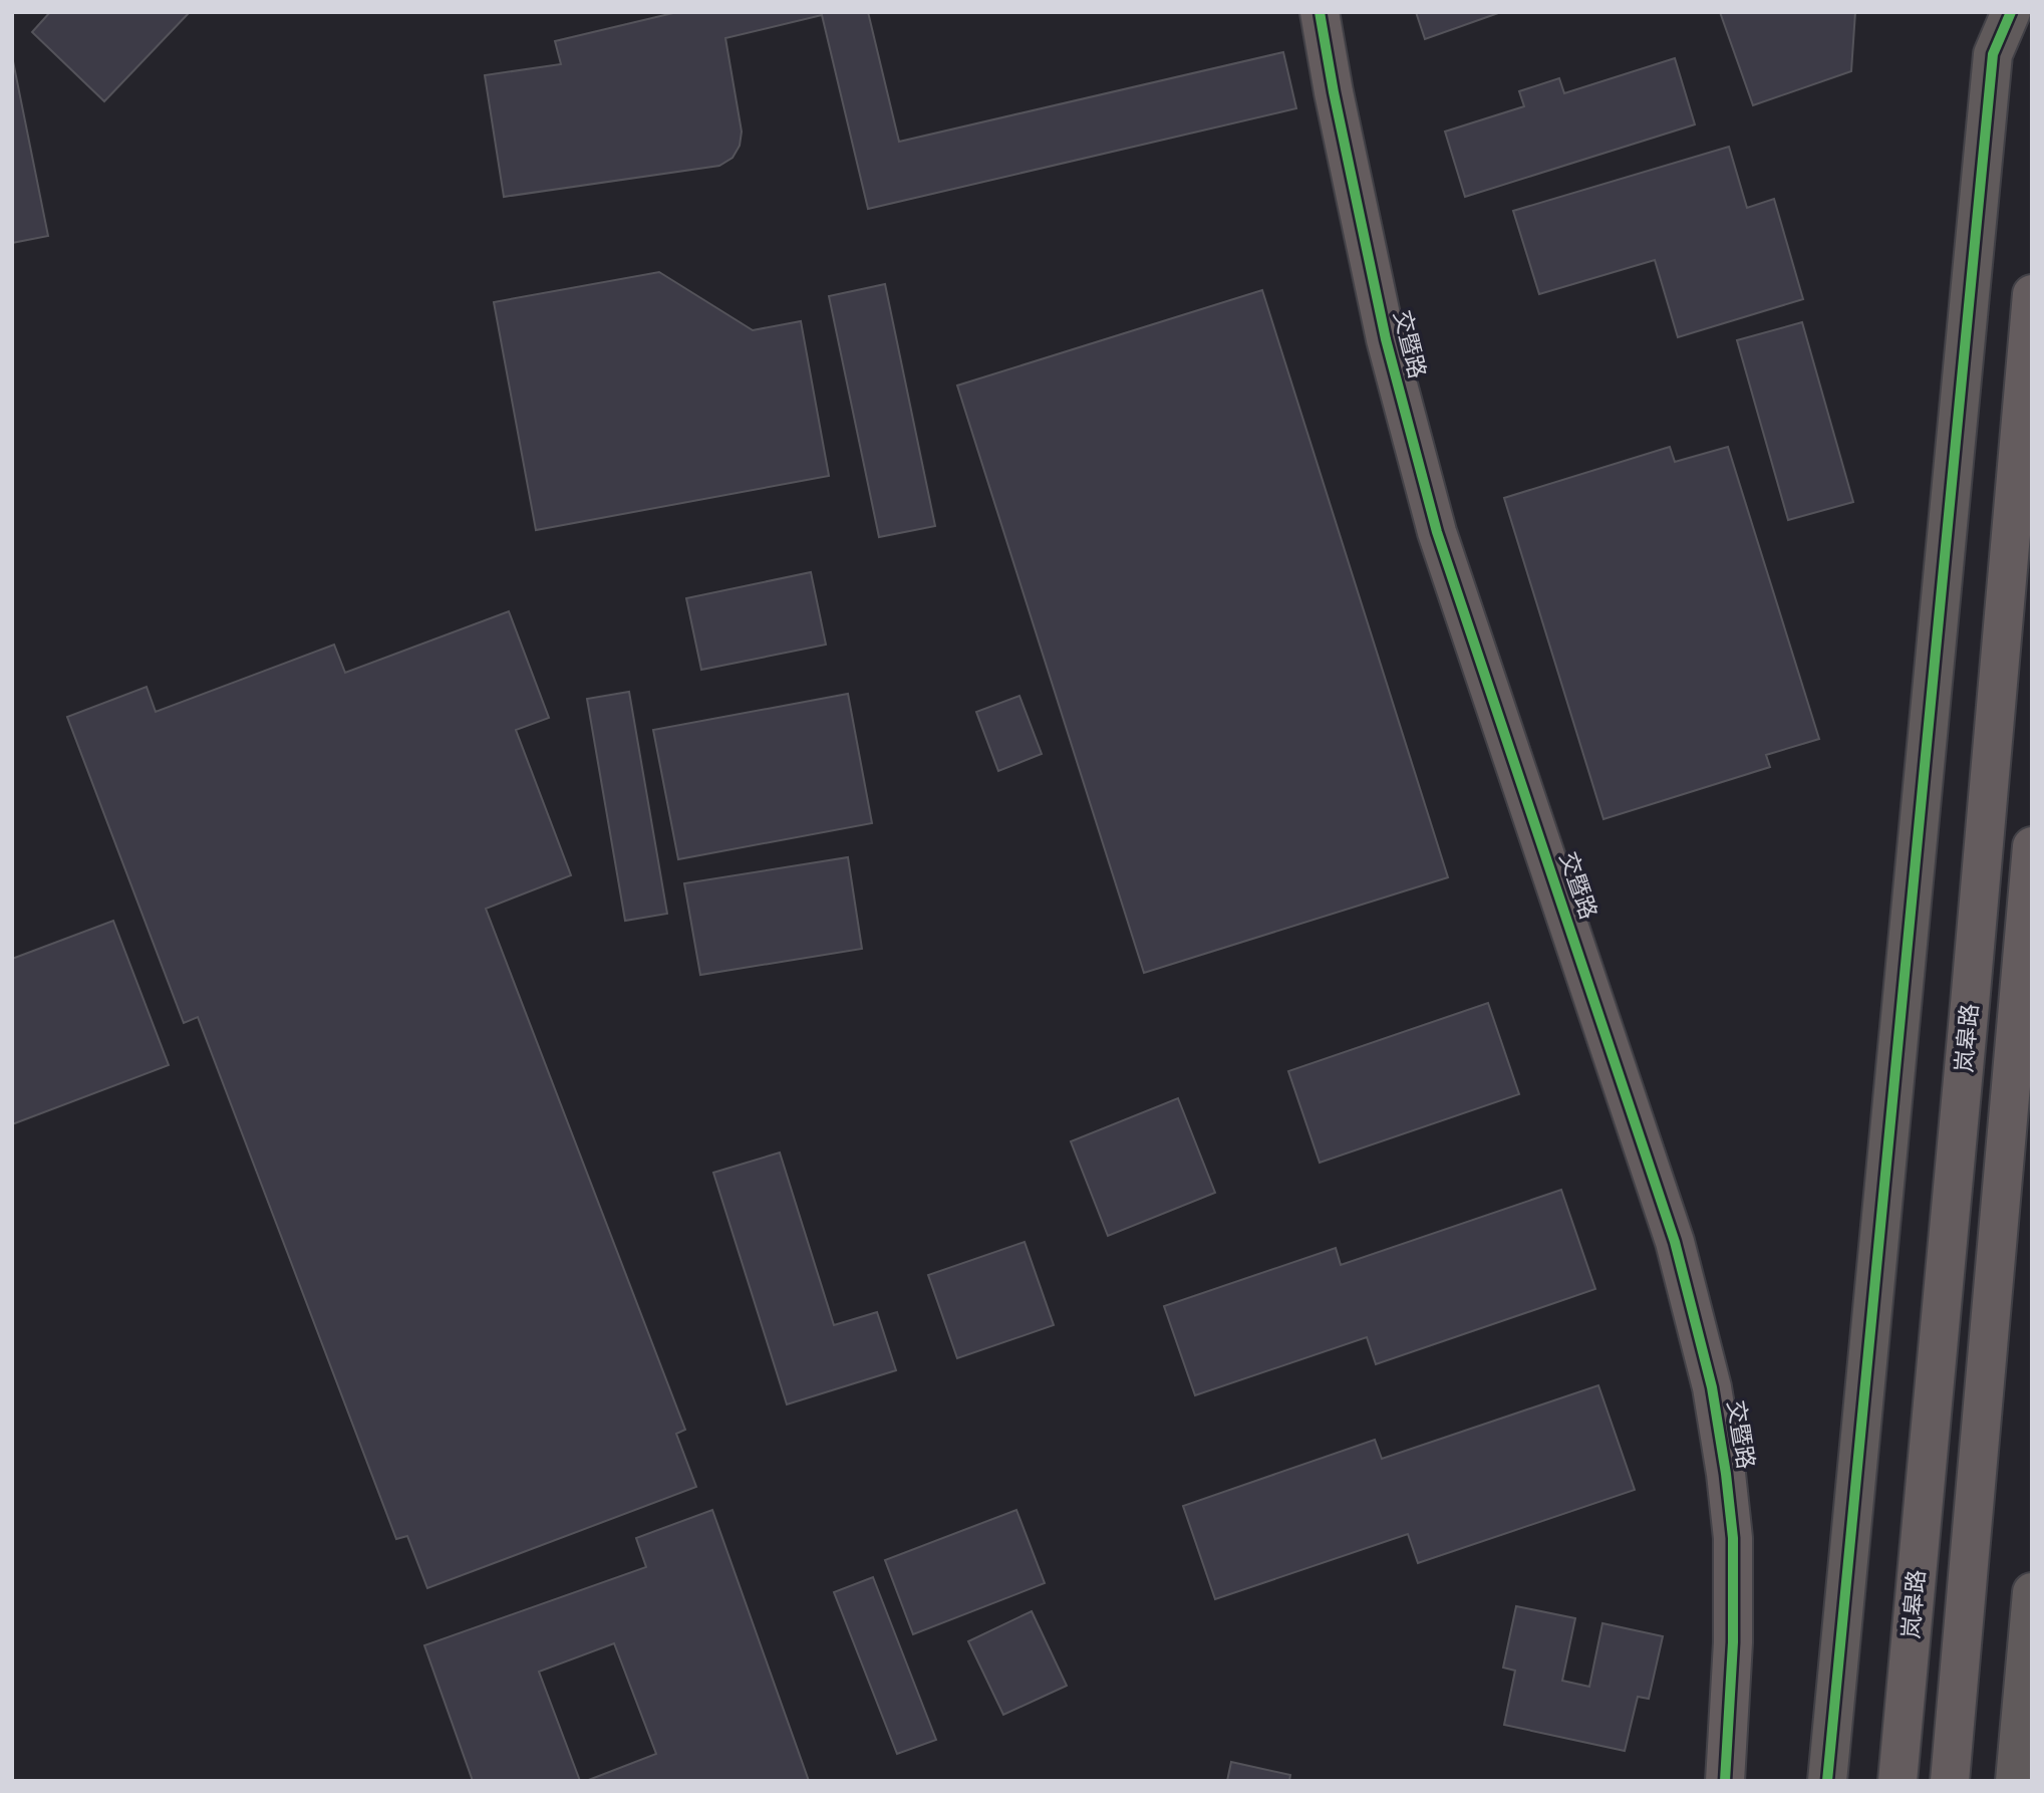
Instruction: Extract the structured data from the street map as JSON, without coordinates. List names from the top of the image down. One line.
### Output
{"streets":{"main road":["交暨路","岚皋路"]}}
